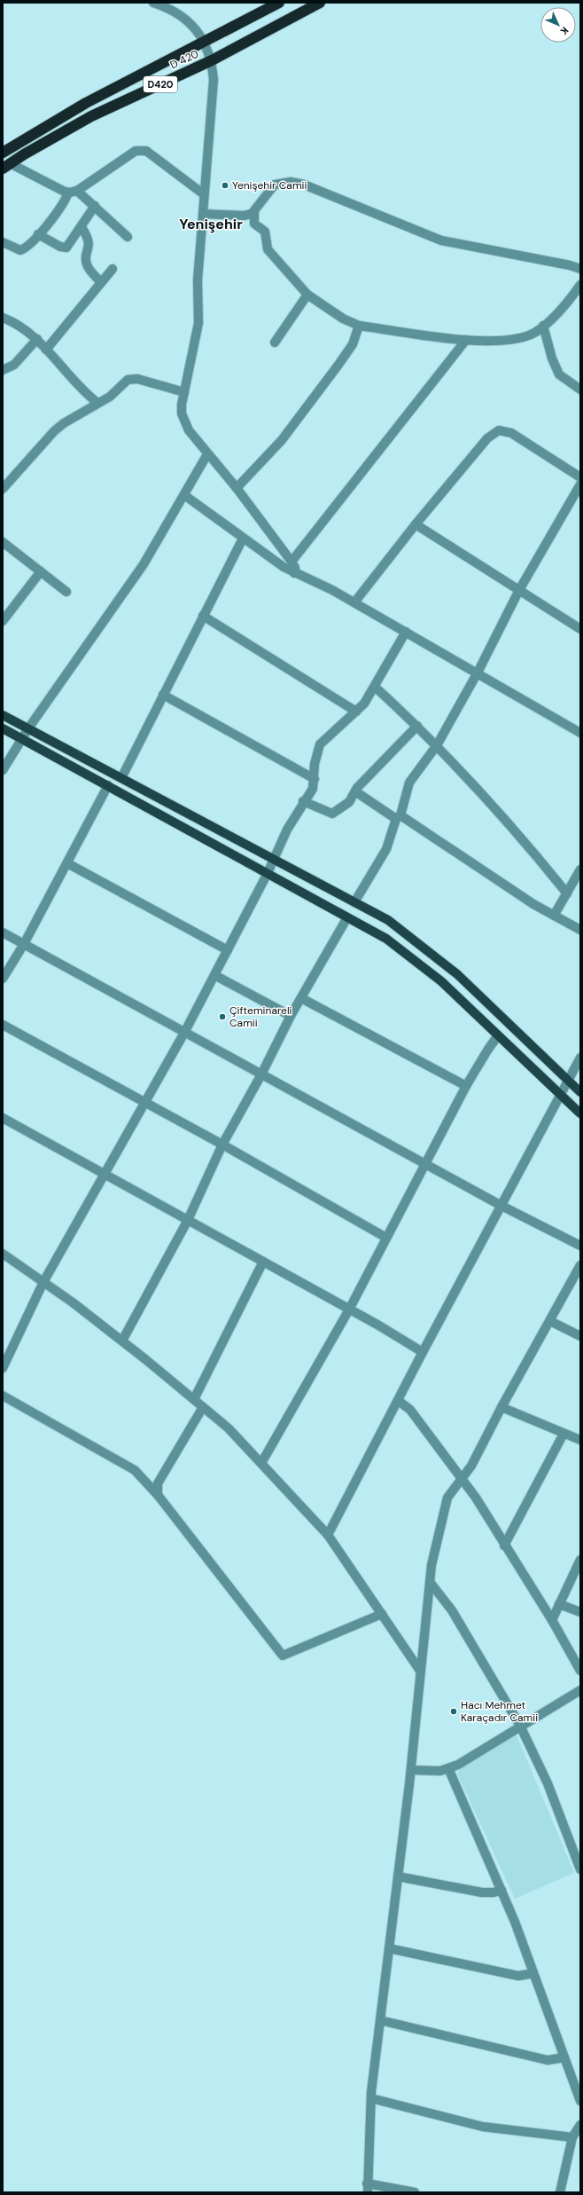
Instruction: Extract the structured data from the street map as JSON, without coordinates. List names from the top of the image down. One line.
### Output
{"streets":{"highway":["D 420","D420"]},"districts":["Yenişehir"],"places":["Yenişehir Camii","Çifteminareli Camii","Hacı Mehmet Karaçadır Camii"],"north":"bottom right"}
